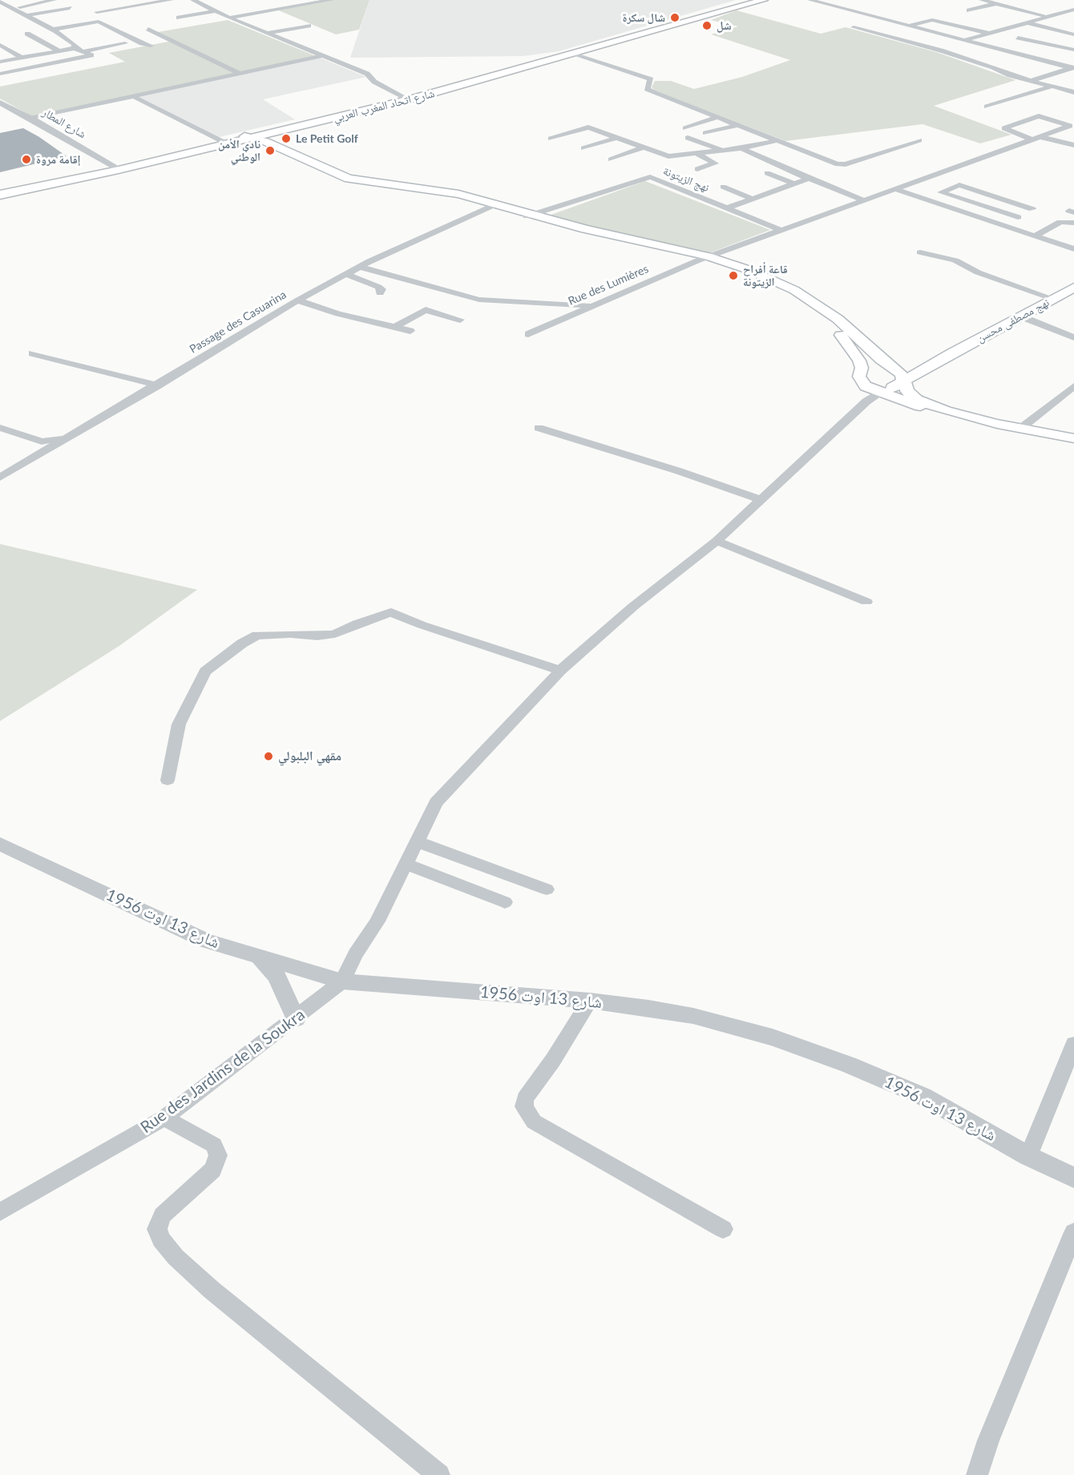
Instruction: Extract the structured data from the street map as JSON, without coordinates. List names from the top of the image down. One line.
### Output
{"streets":{"main road":["شارع اتحاد المغرب العربي","نهج مصطفى محسن"],"street":["شارع المطار","نهج الزيتونة","Rue des Lumières","Passage des Casuarina","شارع 13 اوت 1956","Rue des Jardins de la Soukra"]},"crossings":[["شارع اتحاد المغرب العربي","شارع المطار"],["نهج الزيتونة","Rue des Lumières"],["شارع 13 اوت 1956","Rue des Jardins de la Soukra"]],"places":["شال سكرة","شل","Le Petit Golf","نادي الأمن الوطني","إقامة مروة","قاعة أفراح الزيتونة","مقهي البلبولي"]}
